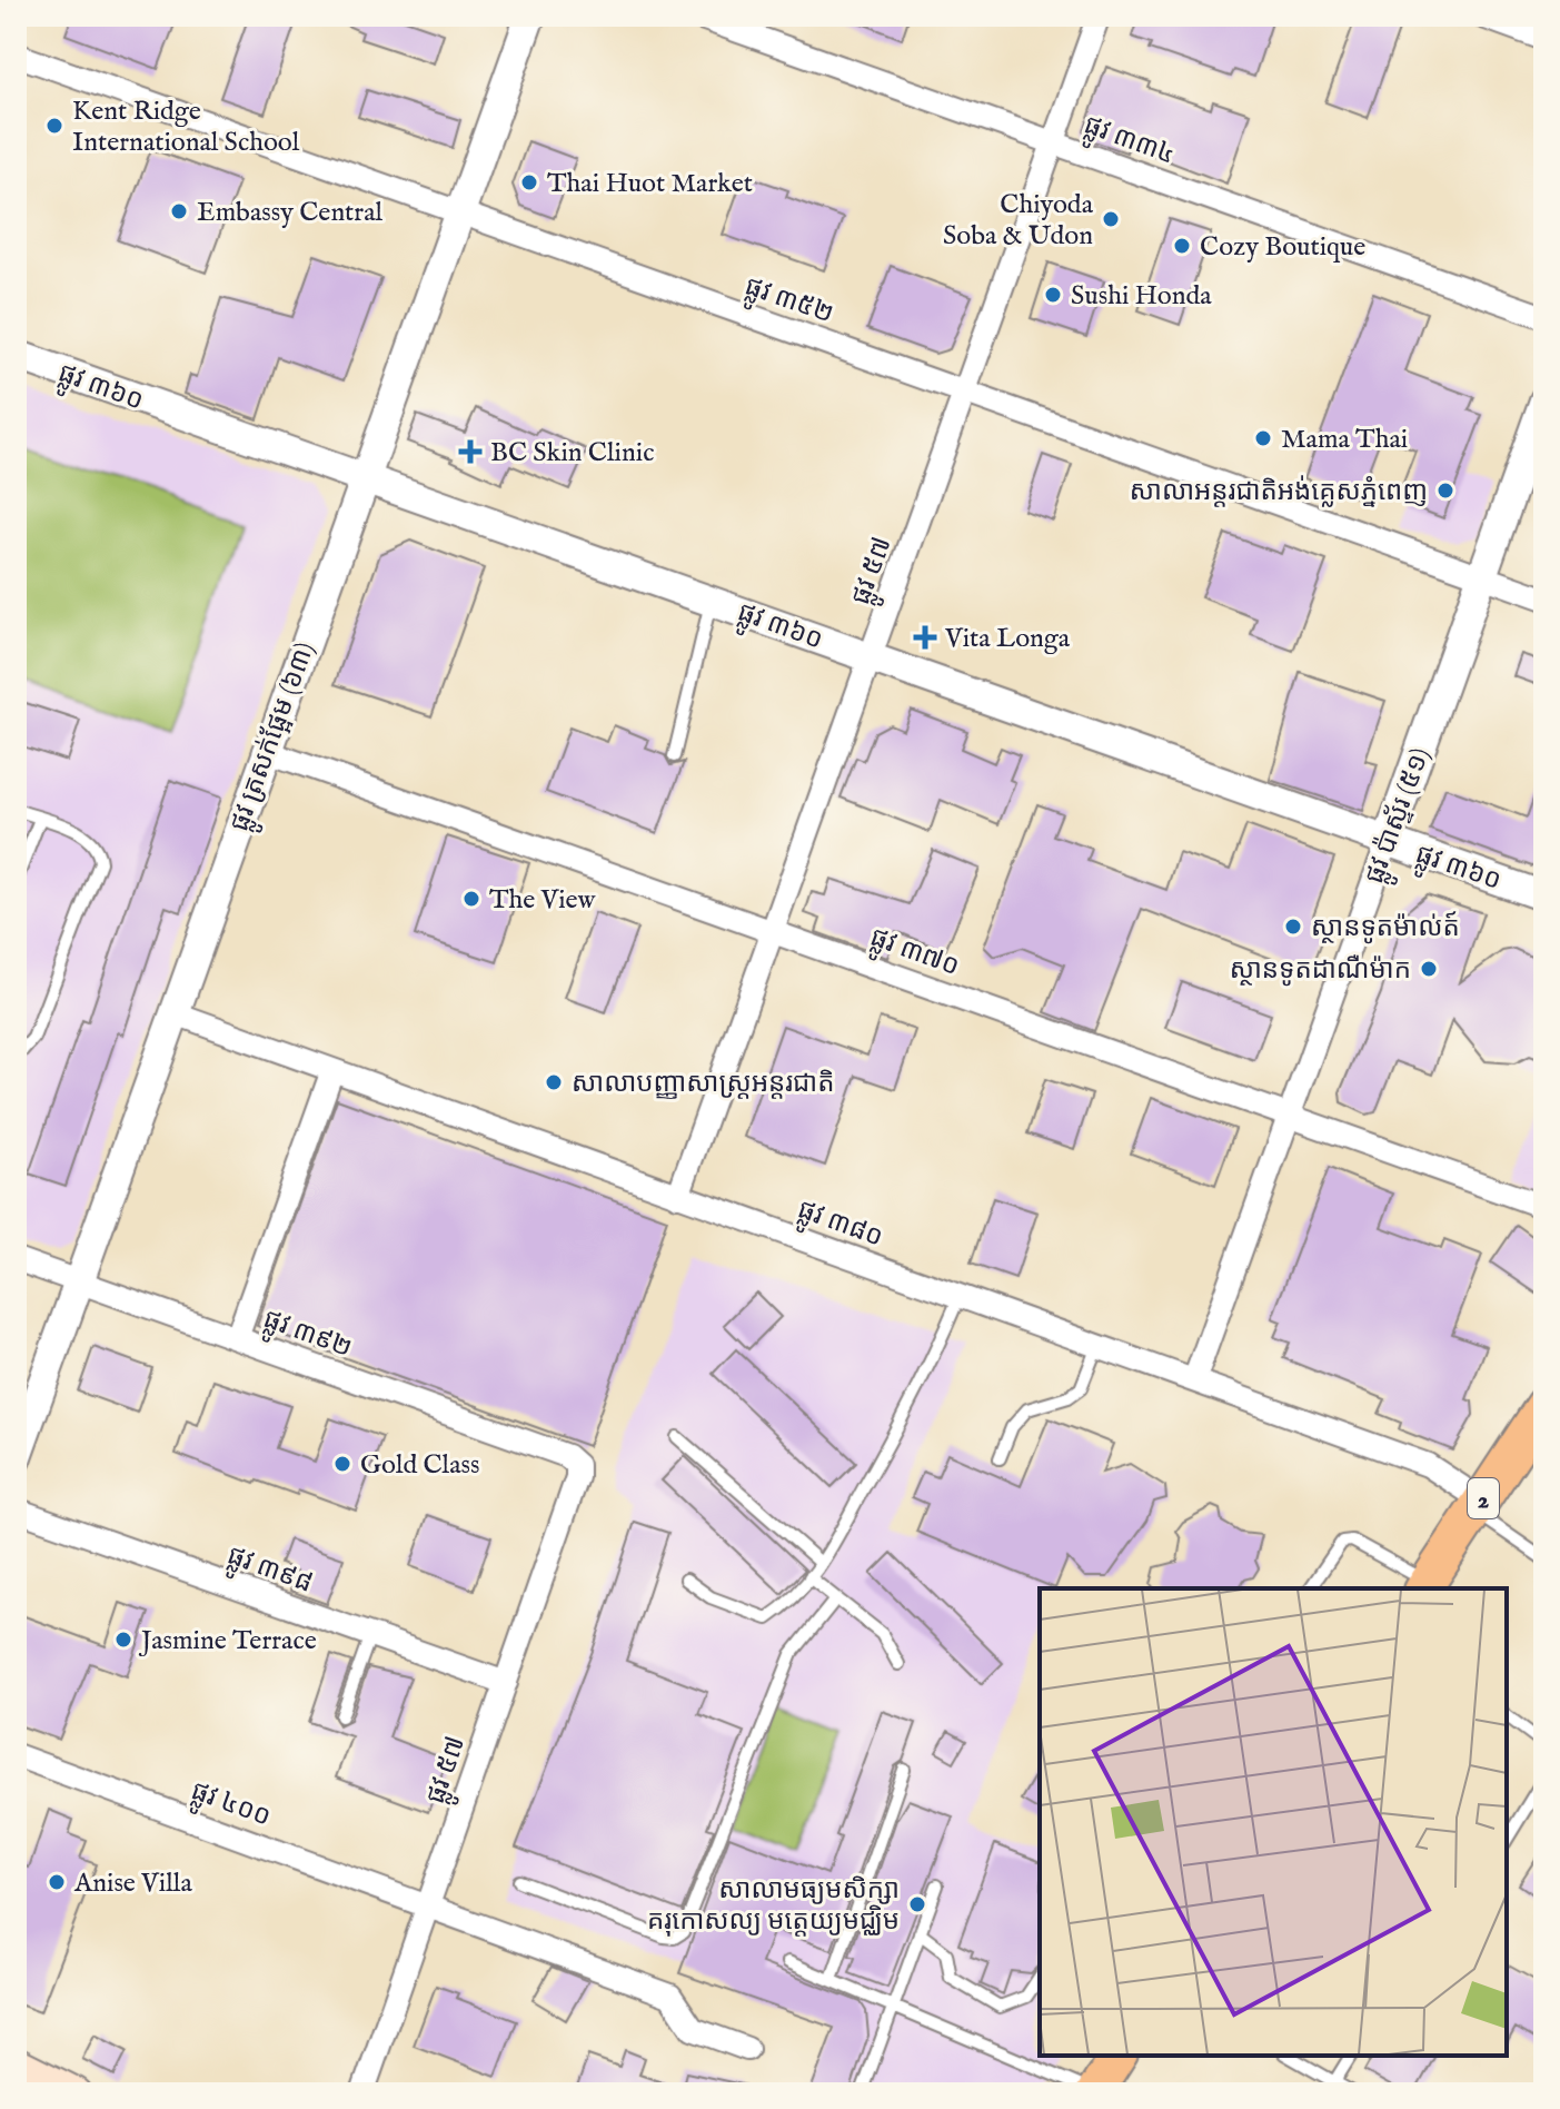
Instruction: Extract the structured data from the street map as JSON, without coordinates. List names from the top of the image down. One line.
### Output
{"streets":{"main road":["2"],"street":["ផ្លូវ ៣៣៤","ផ្លូវ ៣៥២","ផ្លូវ ៣៦០","ផ្លូវ ៥៧","ផ្លូវ ត្រសក់ផ្អែម (៦៣)","ផ្លូវ ប៉ាស្ទ័រ (៥១)","ផ្លូវ ៣៧០","ផ្លូវ ៣៨០","ផ្លូវ ៣៩២","ផ្លូវ ៣៩៨","ផ្លូវ ៤០០"]},"crossings":[["ផ្លូវ ៣៣៤","ផ្លូវ ៥៧"],["ផ្លូវ ៣៥២","ផ្លូវ ៥៧"],["ផ្លូវ ៣៥២","ផ្លូវ ត្រសក់ផ្អែម (៦៣)"],["ផ្លូវ ៣៥២","ផ្លូវ ប៉ាស្ទ័រ (៥១)"],["ផ្លូវ ៣៦០","ផ្លូវ ៥៧"],["ផ្លូវ ៣៦០","ផ្លូវ ត្រសក់ផ្អែម (៦៣)"],["ផ្លូវ ៣៦០","ផ្លូវ ប៉ាស្ទ័រ (៥១)"],["ផ្លូវ ៥៧","ផ្លូវ ៣៧០"],["ផ្លូវ ៥៧","ផ្លូវ ៣៨០"],["ផ្លូវ ៥៧","ផ្លូវ ៣៩២"],["ផ្លូវ ៥៧","ផ្លូវ ៣៩៨"],["ផ្លូវ ៥៧","ផ្លូវ ៤០០"],["ផ្លូវ ត្រសក់ផ្អែម (៦៣)","ផ្លូវ ៣៧០"],["ផ្លូវ ត្រសក់ផ្អែម (៦៣)","ផ្លូវ ៣៨០"],["ផ្លូវ ត្រសក់ផ្អែម (៦៣)","ផ្លូវ ៣៩២"],["ផ្លូវ ប៉ាស្ទ័រ (៥១)","ផ្លូវ ៣៧០"],["ផ្លូវ ប៉ាស្ទ័រ (៥១)","ផ្លូវ ៣៨០"],["ផ្លូវ ៣៨០","2"]],"places":{"other":["Kent Ridge International School","Thai Huot Market","Embassy Central","Chiyoda Soba & Udon","Cozy Boutique","Sushi Honda","Mama Thai","សាលាអន្តរជាតិអង់គ្លេសភ្នំពេញ","The View","ស្ថានទូតម៉ាល់ត៍","ស្ថានទូតដាណឺម៉ាក","សាលាបញ្ញាសាស្ត្រអន្តរជាតិ","Gold Class","Jasmine Terrace","Anise Villa","សាលាមធ្យមសិក្សា គរុកោសល្យ មត្តេយ្យមជ្ឈិម"],"health":["BC Skin Clinic","Vita Longa"]}}
